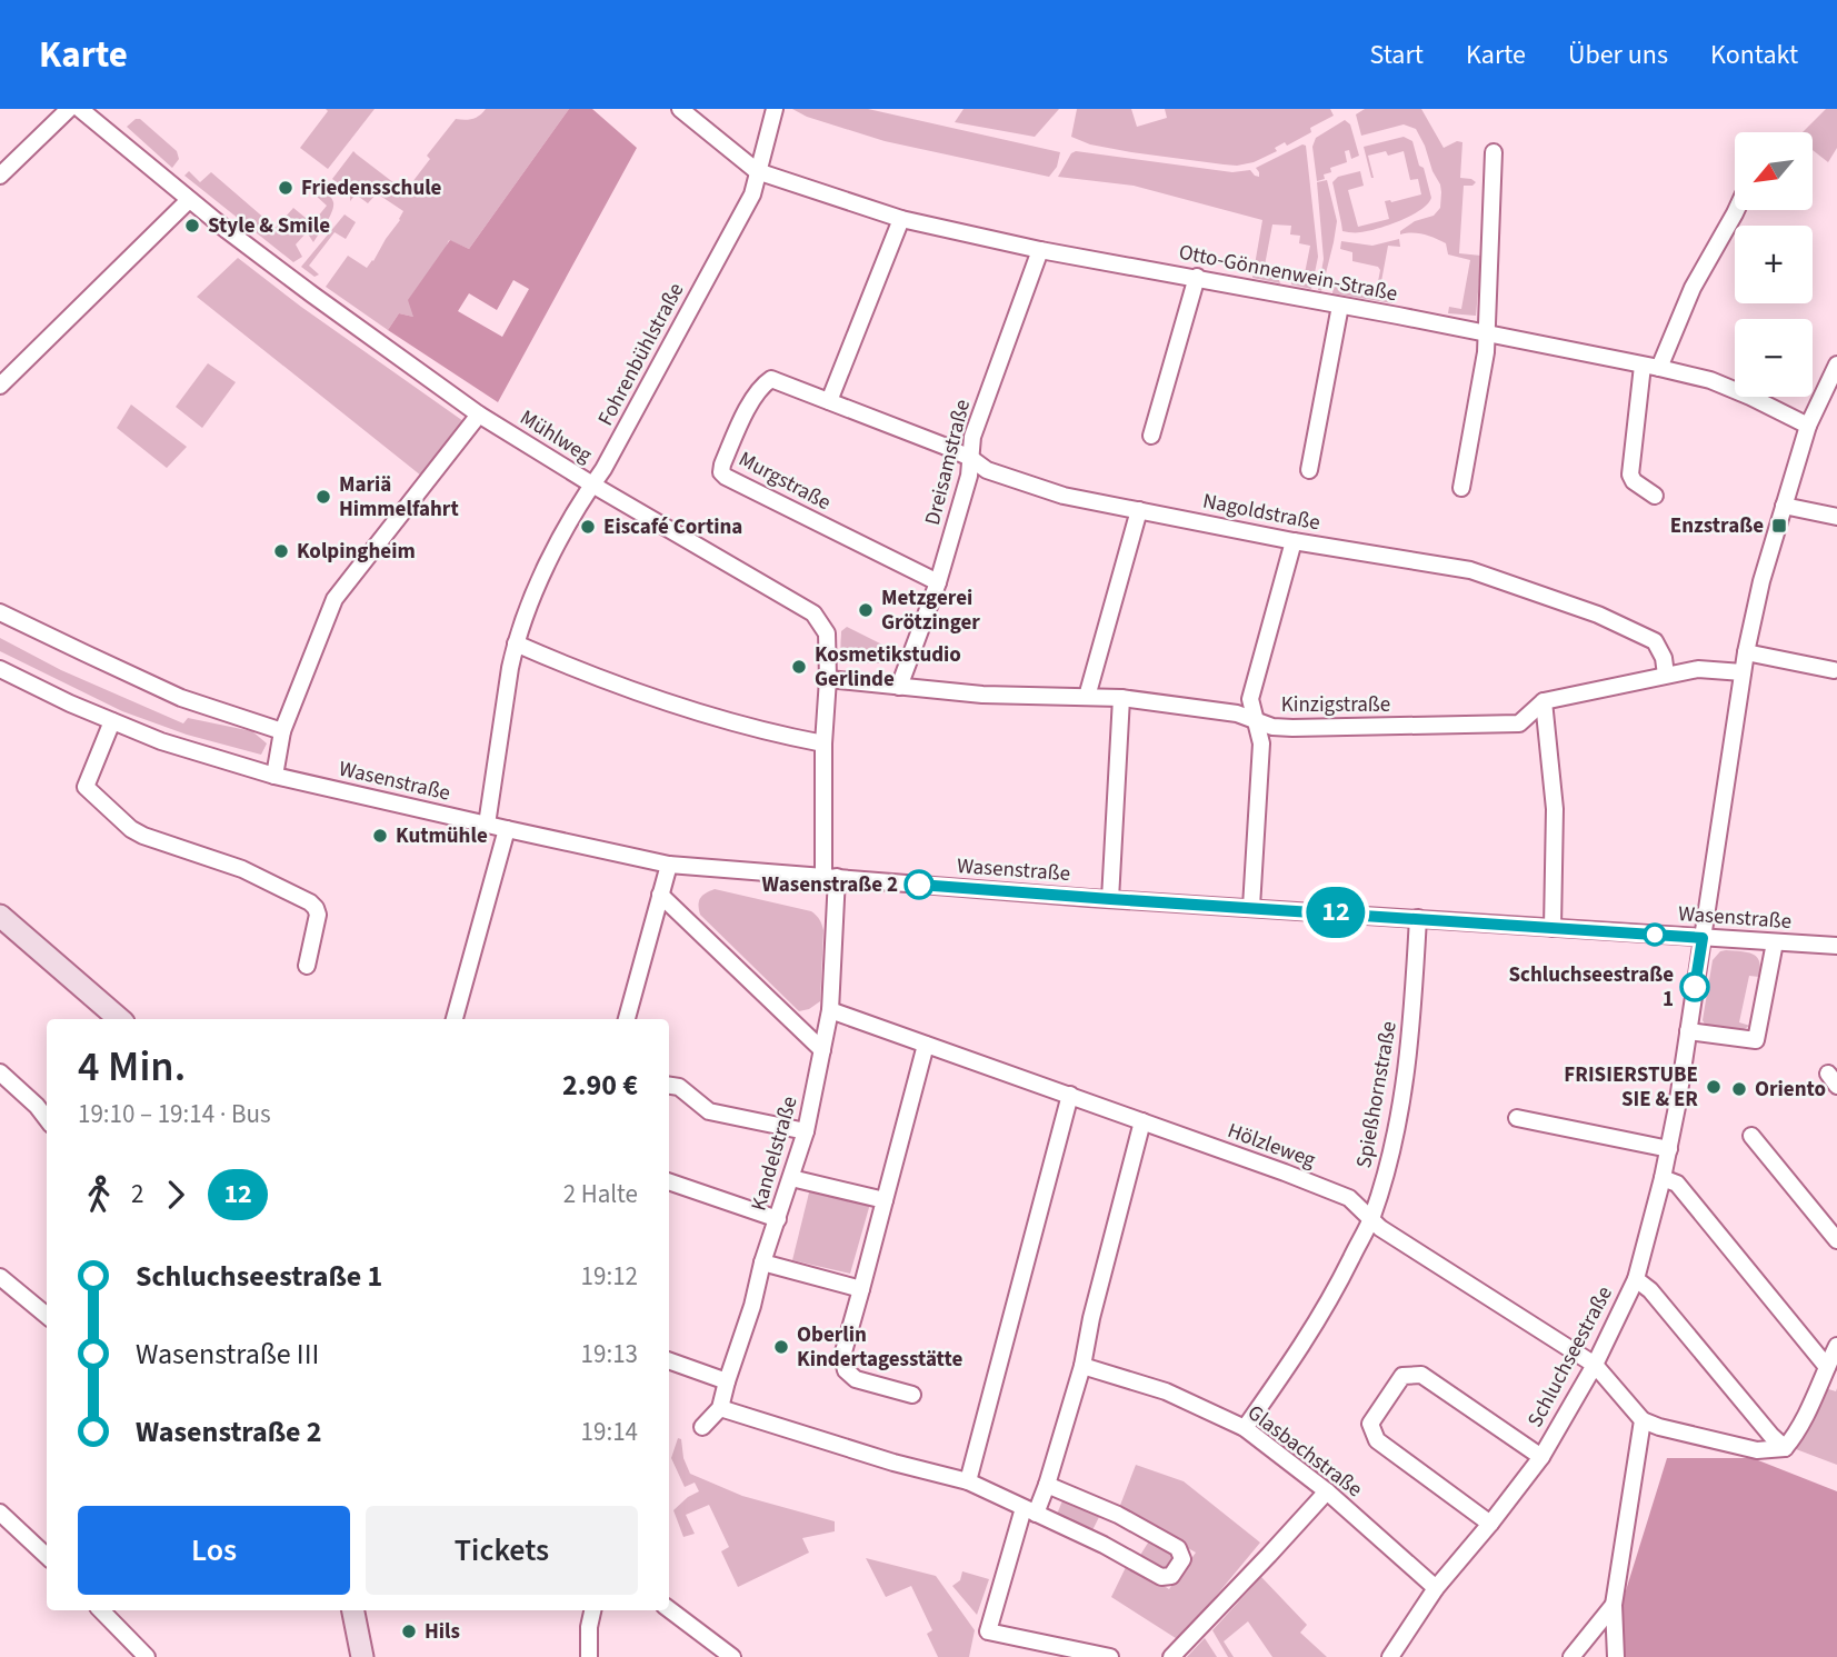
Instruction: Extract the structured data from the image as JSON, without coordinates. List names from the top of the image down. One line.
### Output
{"streets":{"street":["Otto-Gönnenwein-Straße","Fohrenbühlstraße","Mühlweg","Dreisamstraße","Murgstraße","Nagoldstraße","Kinzigstraße","Wasenstraße","Spießhornstraße","Hölzleweg","Kandelstraße","Schluchseestraße","Glasbachstraße"]},"crossings":[["Otto-Gönnenwein-Straße","Fohrenbühlstraße"],["Otto-Gönnenwein-Straße","Dreisamstraße"],["Fohrenbühlstraße","Mühlweg"],["Fohrenbühlstraße","Wasenstraße"],["Mühlweg","Kinzigstraße"],["Mühlweg","Wasenstraße"],["Mühlweg","Kandelstraße"],["Dreisamstraße","Murgstraße"],["Dreisamstraße","Nagoldstraße"],["Dreisamstraße","Kinzigstraße"],["Murgstraße","Nagoldstraße"],["Nagoldstraße","Kinzigstraße"],["Wasenstraße","Spießhornstraße"],["Wasenstraße","Kandelstraße"],["Wasenstraße","Schluchseestraße"],["Spießhornstraße","Hölzleweg"],["Spießhornstraße","Glasbachstraße"],["Hölzleweg","Kandelstraße"],["Hölzleweg","Schluchseestraße"],["Schluchseestraße","Glasbachstraße"]],"places":{"other":["Friedensschule","Style & Smile","Mariä Himmelfahrt","Eiscafé Cortina","Kolpingheim","Metzgerei Grötzinger","Kosmetikstudio Gerlinde","Kutmühle","Wasenstraße 2","Schluchseestraße 1","FRISIERSTUBE SIE & ER","Oriento","Oberlin Kindertagesstätte","Hils"],"transit":["Enzstraße"]},"lines":["bus line 12"],"north":"bottom left","page":{"header":"Karte","nav":["Start","Karte","Über uns","Kontakt"],"on_map":"12","map_buttons":["+","−"],"heading":["4 Min.","19:10 – 19:14 · Bus","2.90 €"],"legs":["2","12","2 Halte"],"list":[{"name":"Schluchseestraße 1","value":"19:12"},{"name":"Wasenstraße III","value":"19:13"},{"name":"Wasenstraße 2","value":"19:14"}],"buttons":["Los","Tickets"]}}
